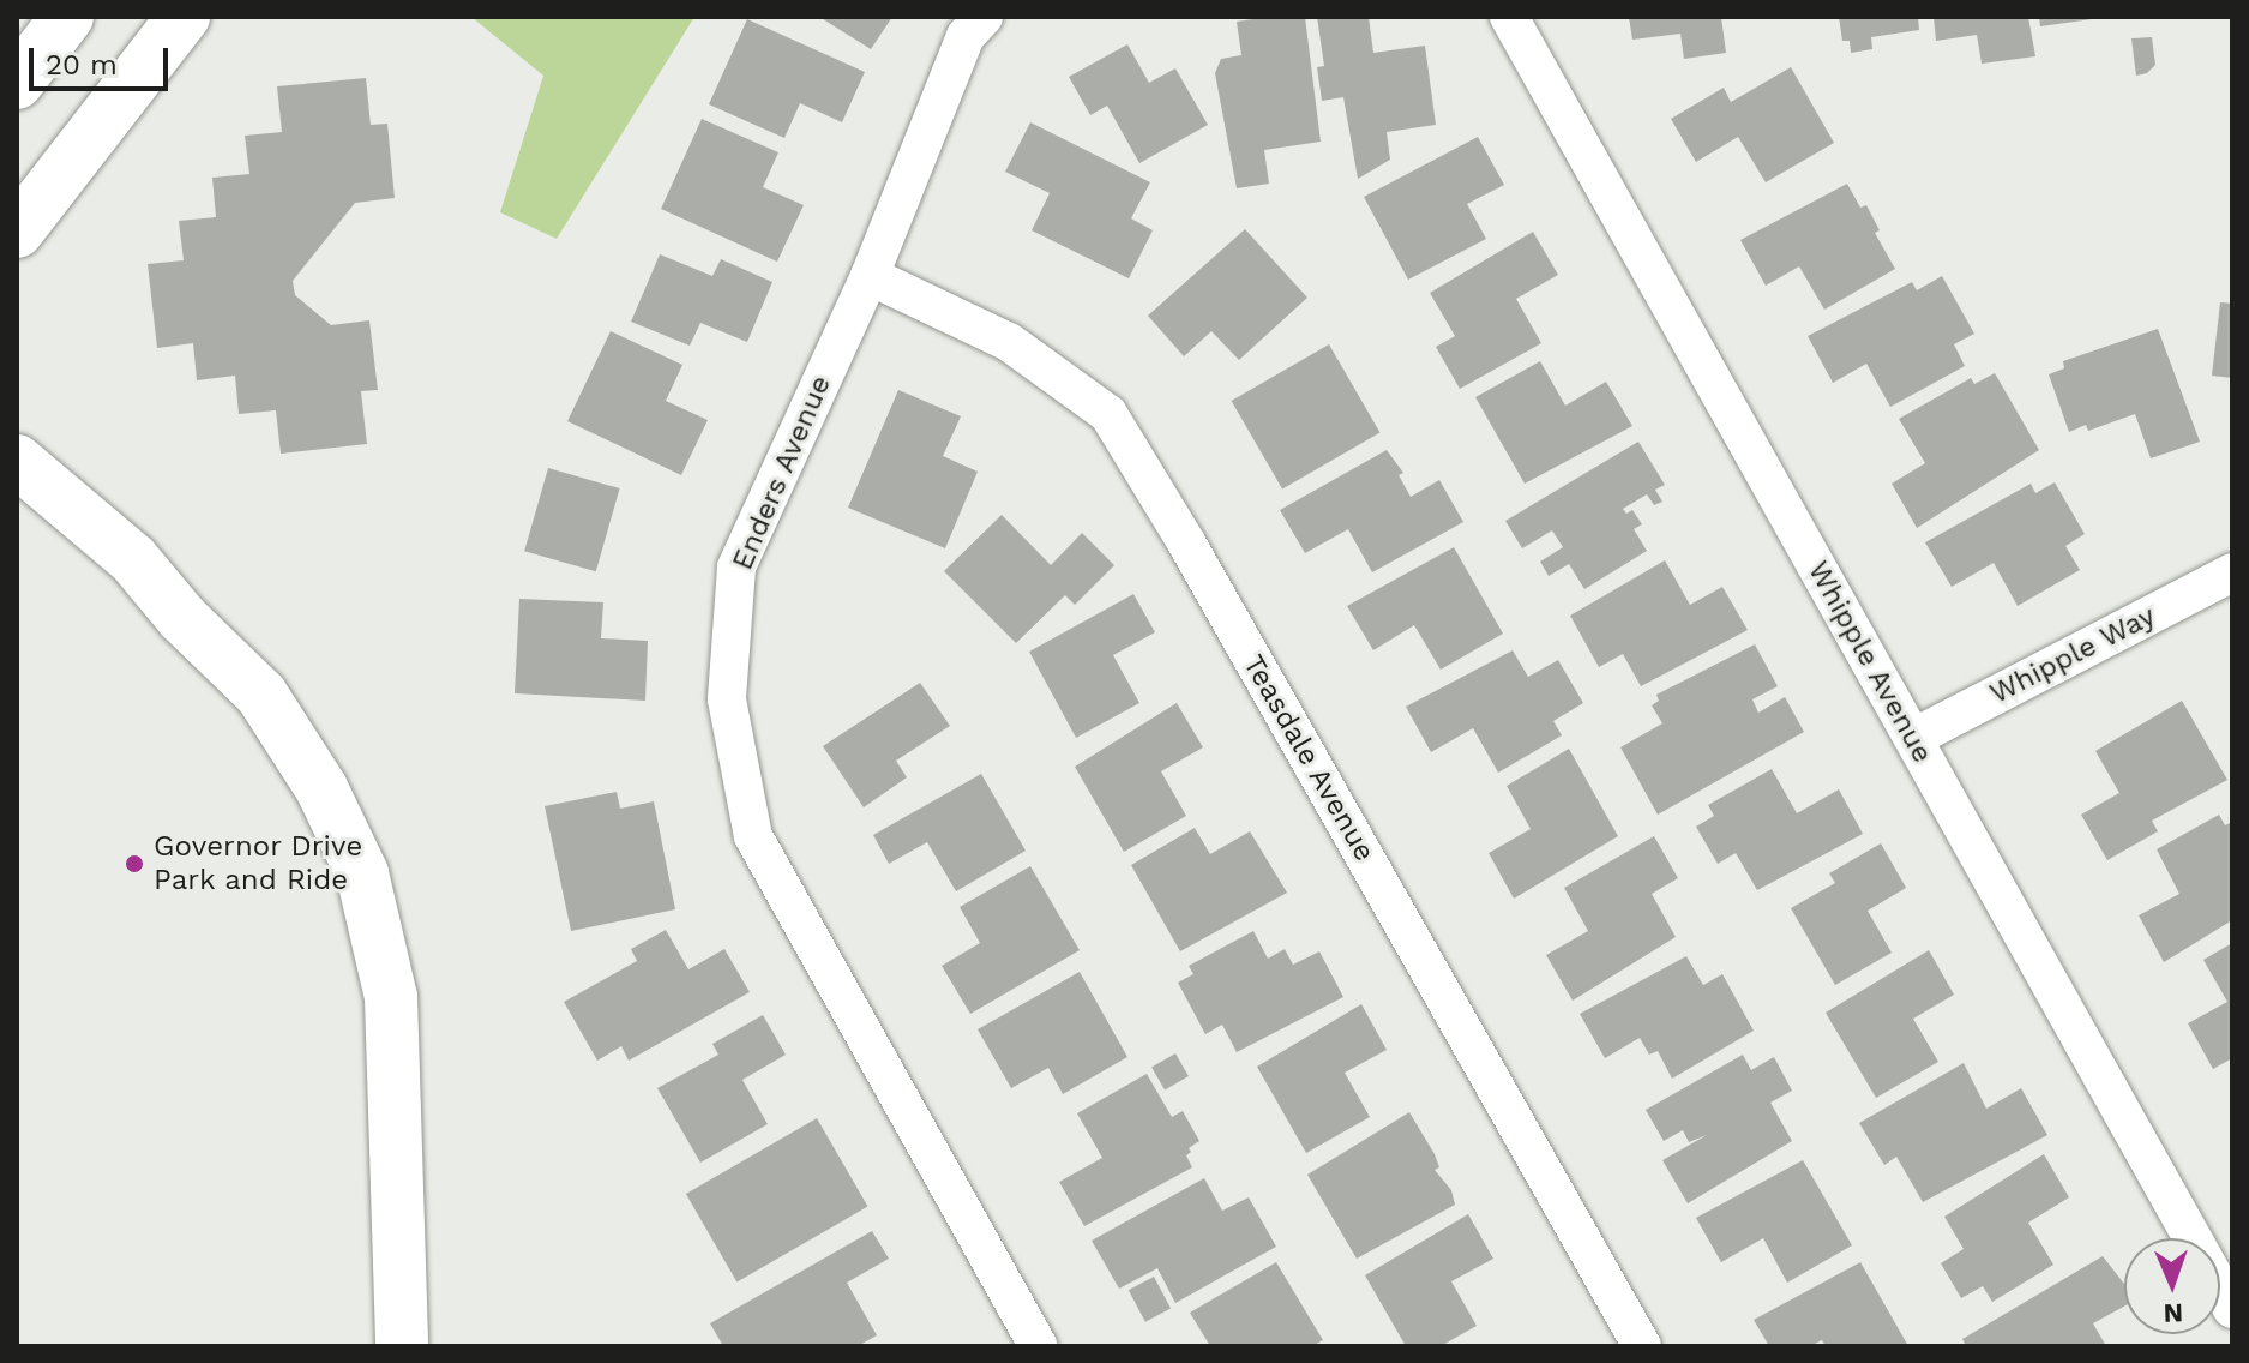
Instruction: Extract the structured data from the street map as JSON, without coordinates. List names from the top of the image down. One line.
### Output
{"streets":{"street":["Enders Avenue","Whipple Way","Whipple Avenue","Teasdale Avenue"]},"crossings":[["Enders Avenue","Teasdale Avenue"],["Whipple Way","Whipple Avenue"]],"places":["Governor Drive Park and Ride"],"scale_bar":"20 m","north":"bottom"}
